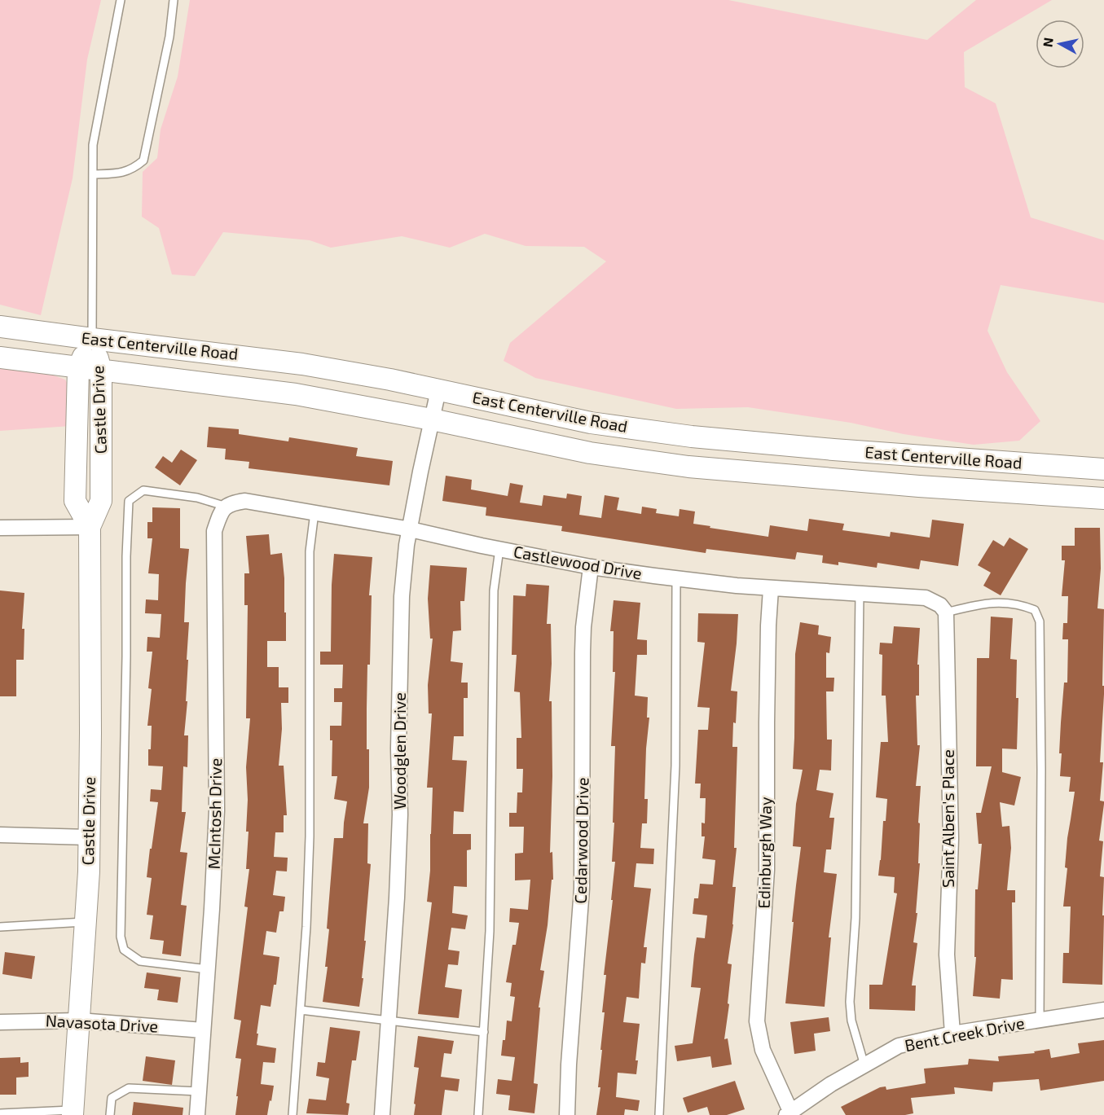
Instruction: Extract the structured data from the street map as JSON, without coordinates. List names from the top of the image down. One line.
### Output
{"streets":{"main road":["East Centerville Road","Castle Drive"],"street":["Castlewood Drive","Woodglen Drive","McIntosh Drive","Saint Alben's Place","Cedarwood Drive","Edinburgh Way","Navasota Drive","Bent Creek Drive"]},"crossings":[["East Centerville Road","Castle Drive"],["East Centerville Road","Woodglen Drive"],["Castle Drive","Navasota Drive"],["Castlewood Drive","Woodglen Drive"],["Castlewood Drive","McIntosh Drive"],["Castlewood Drive","Saint Alben's Place"],["Castlewood Drive","Cedarwood Drive"],["Castlewood Drive","Edinburgh Way"],["McIntosh Drive","Navasota Drive"],["Saint Alben's Place","Bent Creek Drive"],["Edinburgh Way","Bent Creek Drive"]],"north":"left"}
